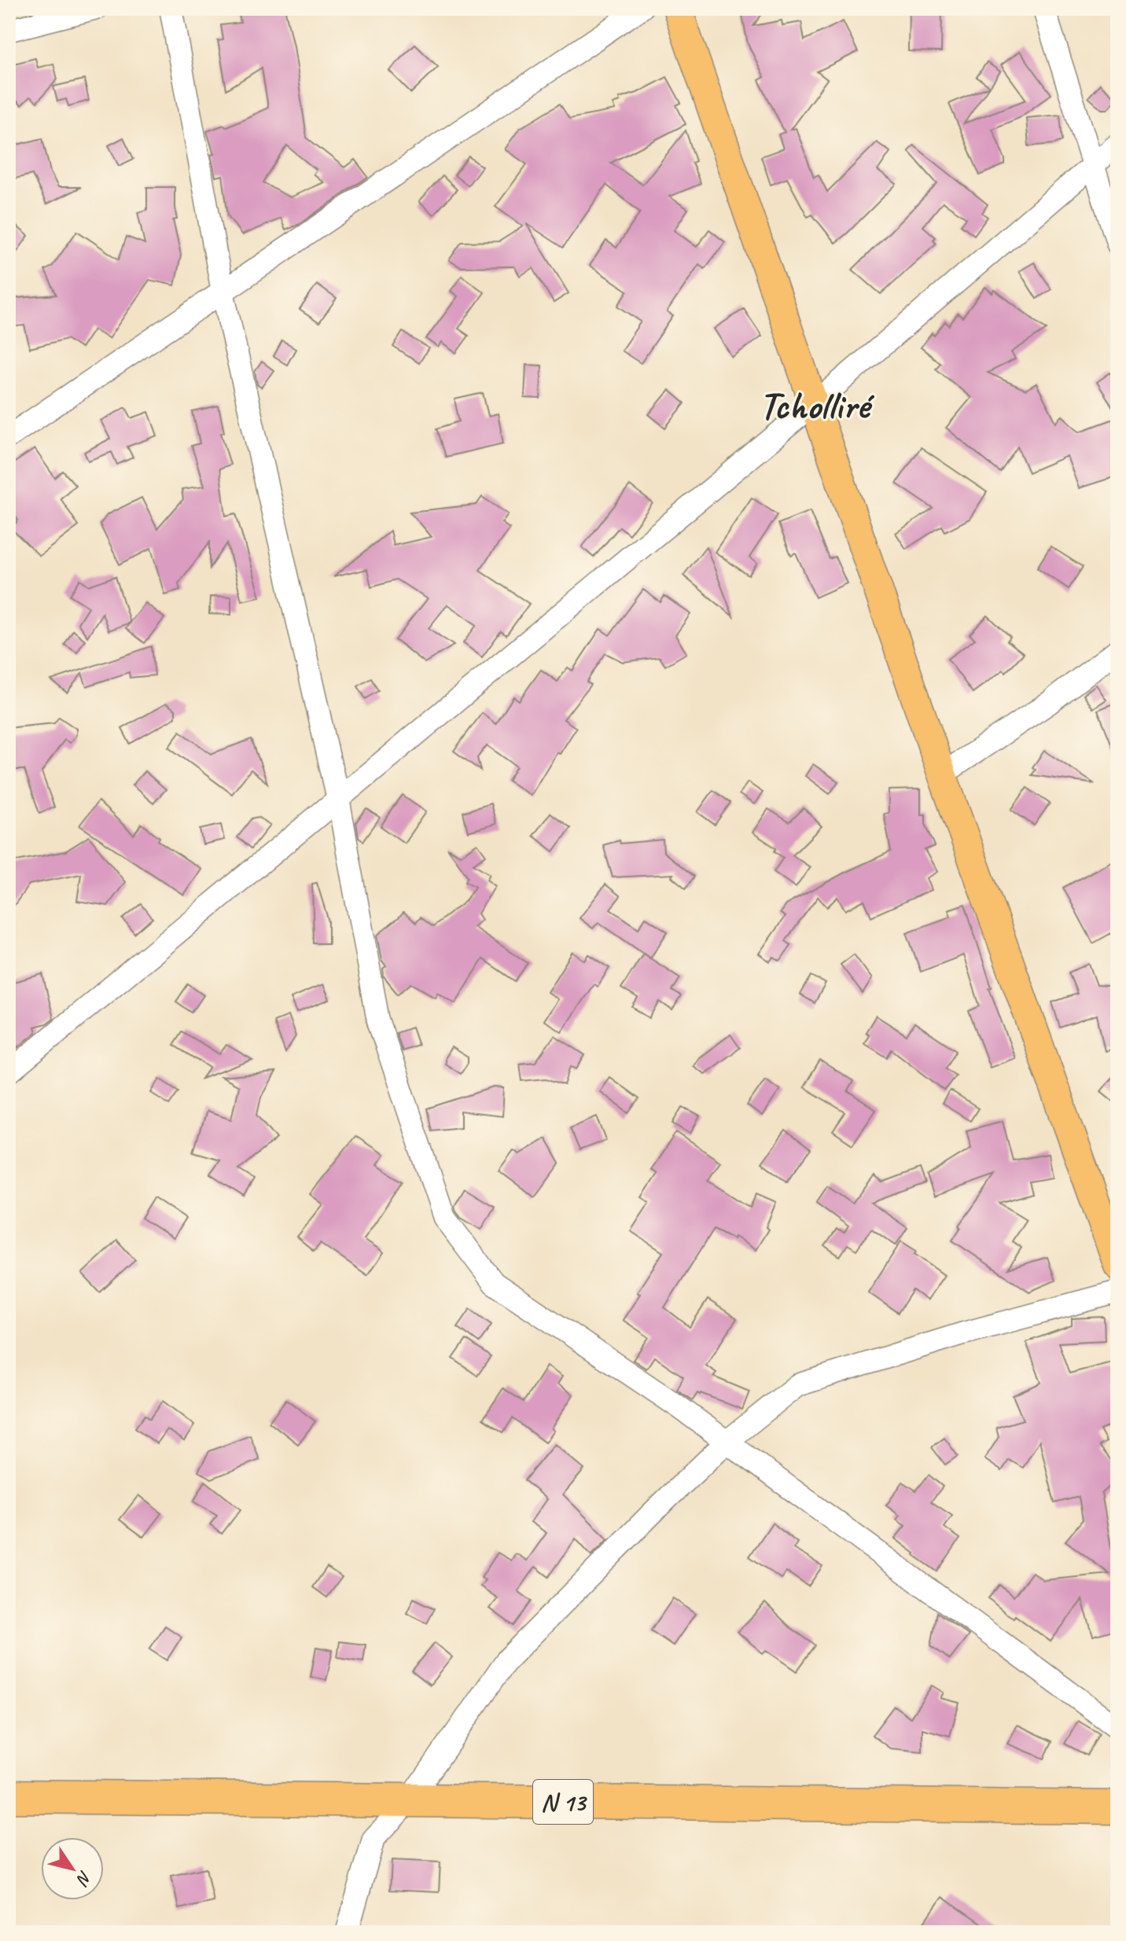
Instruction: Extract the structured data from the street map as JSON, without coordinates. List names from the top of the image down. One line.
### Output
{"streets":{"highway":["N 13"]},"districts":["Tcholliré"],"north":"bottom right"}
